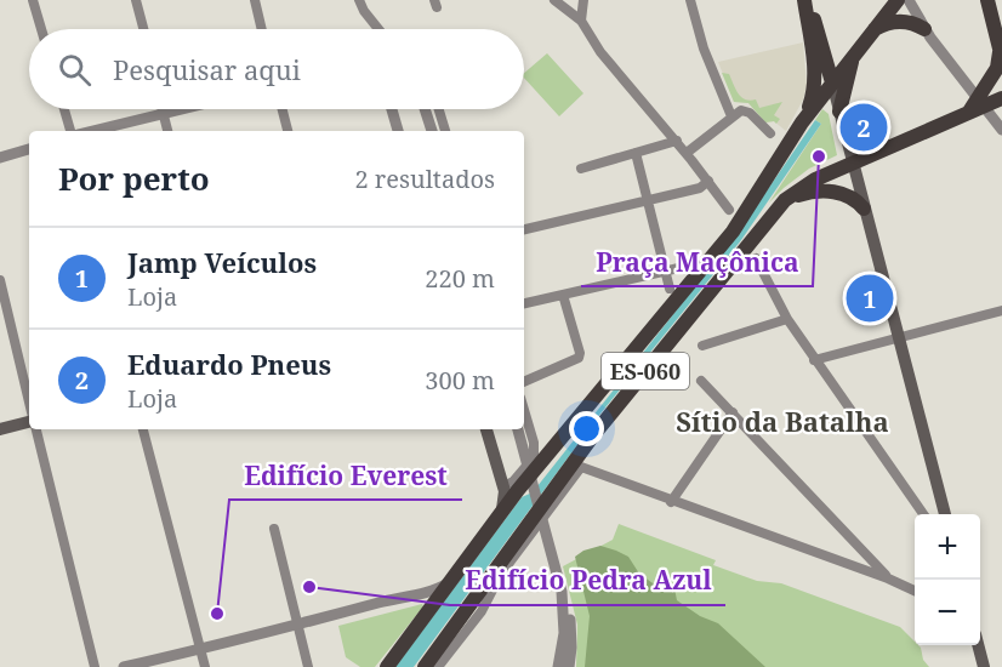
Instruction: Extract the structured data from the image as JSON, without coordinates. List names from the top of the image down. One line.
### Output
{"streets":{"main road":["ES-060"]},"districts":["Sítio da Batalha"],"places":["Praça Maçônica","Edifício Pedra Azul","Edifício Everest"],"page":{"search":"Pesquisar aqui","pins":["2","1"],"heading":["Por perto","2 resultados"],"list":[{"mark":"1","name":"Jamp Veículos","note":"Loja","value":"220 m"},{"mark":"2","name":"Eduardo Pneus","note":"Loja","value":"300 m"}],"map_buttons":["+","−"]}}
